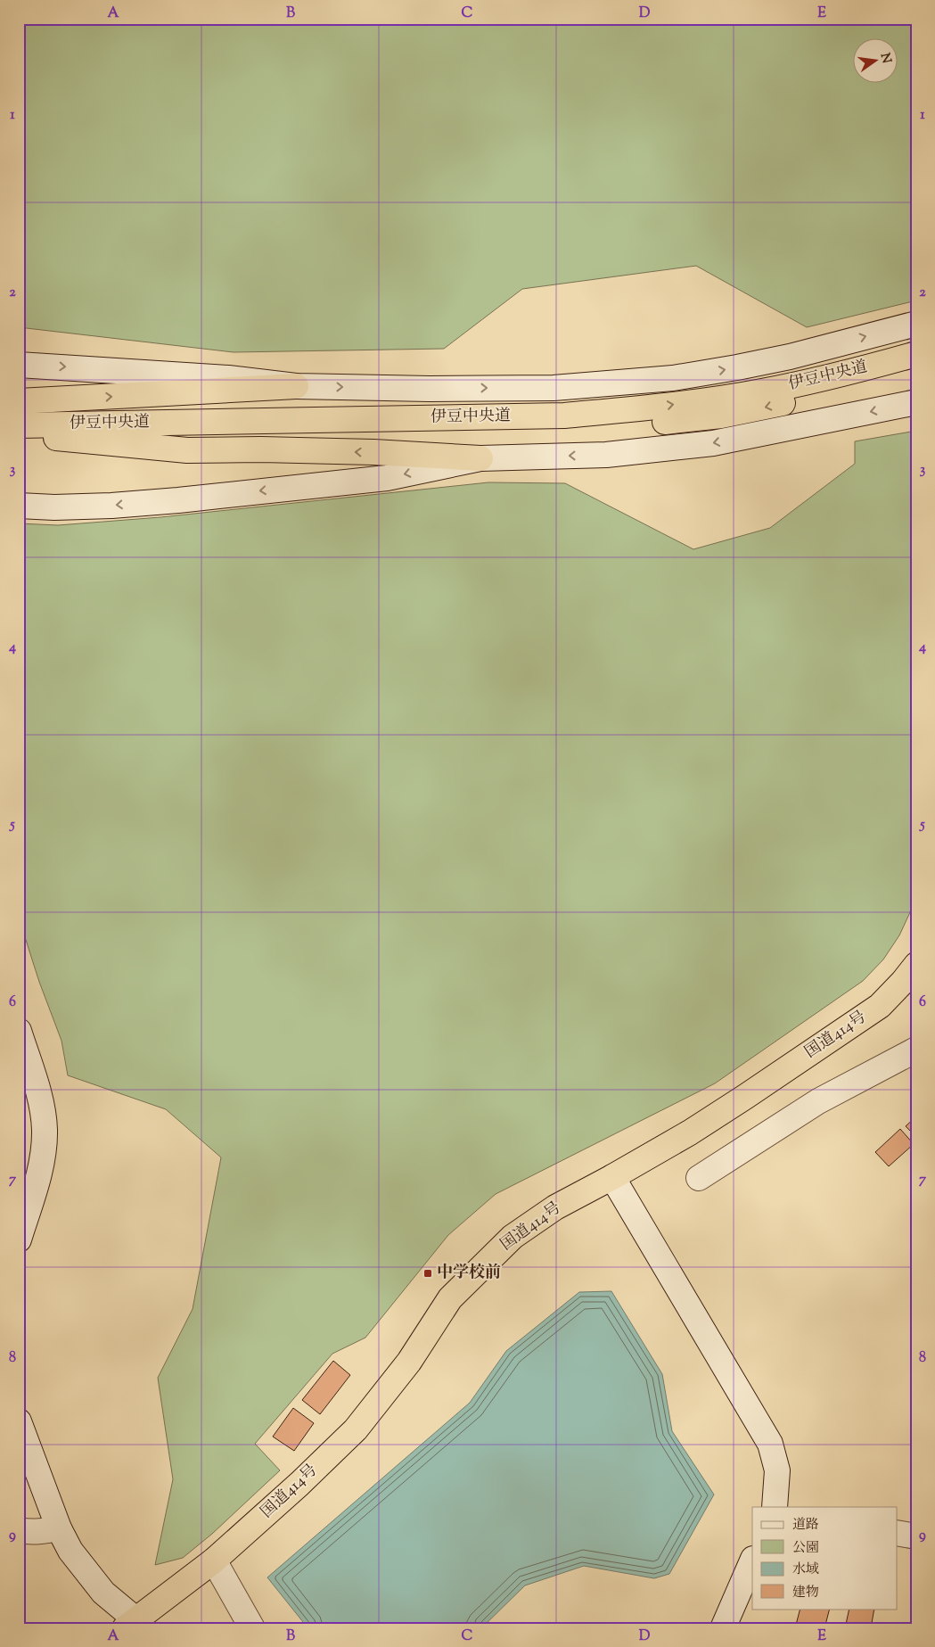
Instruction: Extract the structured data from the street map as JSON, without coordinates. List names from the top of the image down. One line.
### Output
{"streets":{"highway":["伊豆中央道","国道414号"]},"places":{"transit":["中学校前"]},"legend":["道路","公園","水域","建物"],"north":"right","grid":{"columns":["A","B","C","D","E"],"rows":["1","2","3","4","5","6","7","8","9"]}}
